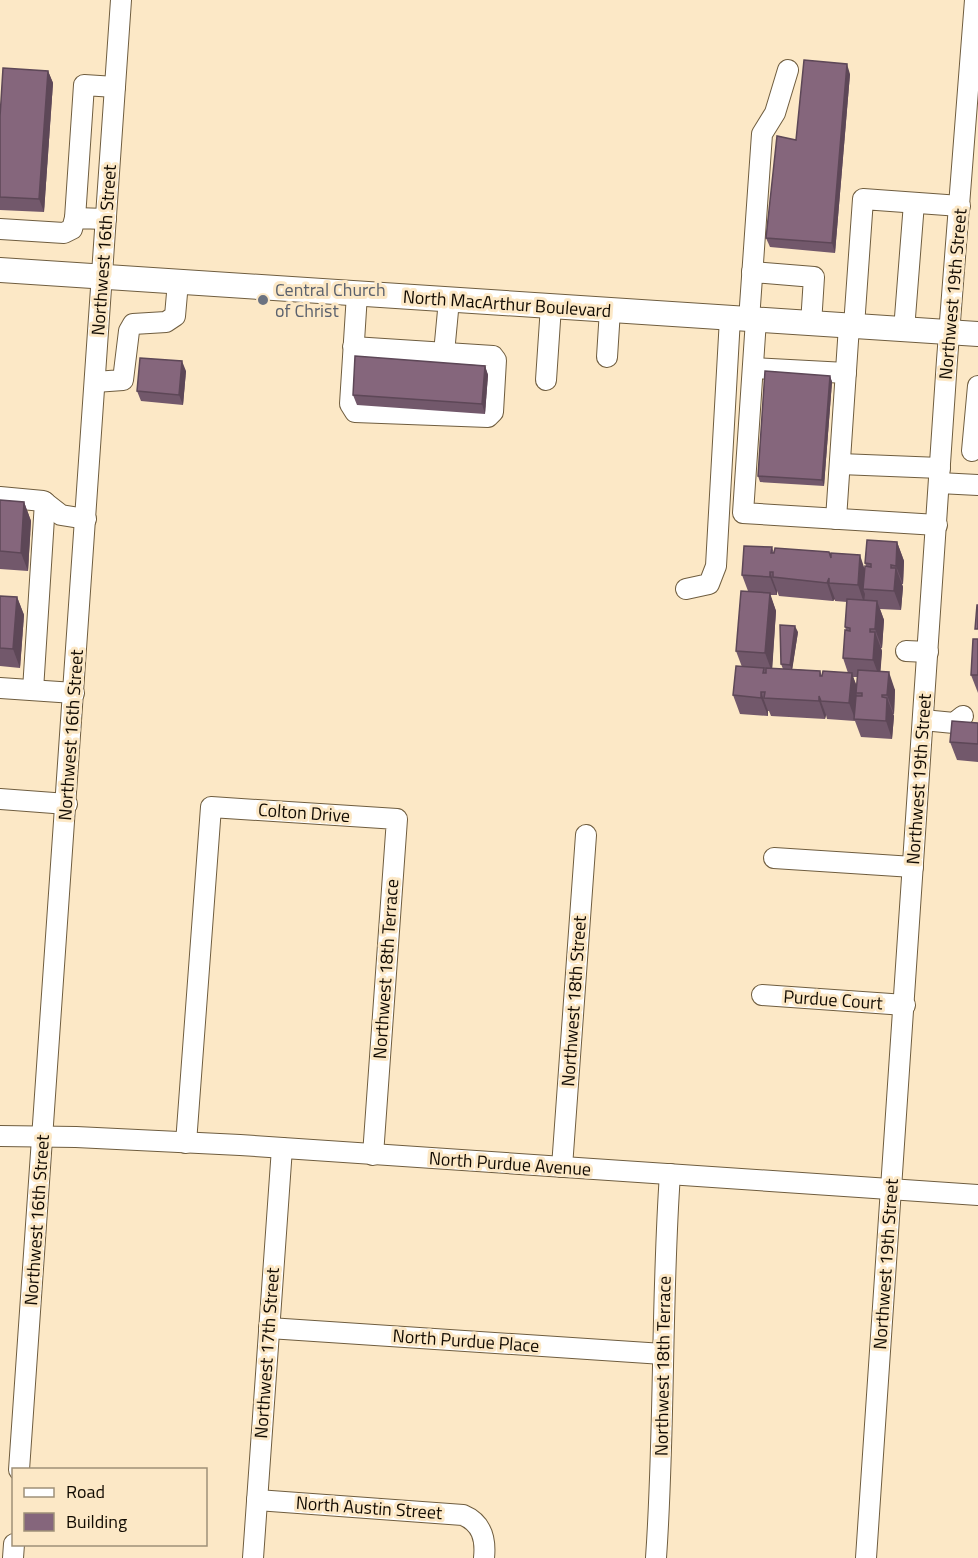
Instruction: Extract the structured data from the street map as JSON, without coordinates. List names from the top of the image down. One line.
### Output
{"streets":{"main road":["North MacArthur Boulevard"],"street":["Northwest 16th Street","Northwest 19th Street","Colton Drive","Northwest 18th Terrace","Purdue Court","Northwest 18th Street","North Purdue Avenue","North Purdue Place","Northwest 17th Street","North Austin Street"]},"crossings":[["Northwest 16th Street","North MacArthur Boulevard"],["Northwest 16th Street","North Purdue Avenue"],["Northwest 19th Street","North MacArthur Boulevard"],["Northwest 19th Street","Purdue Court"],["Northwest 19th Street","North Purdue Avenue"],["Colton Drive","Northwest 18th Terrace"],["Colton Drive","North Purdue Avenue"],["Northwest 18th Terrace","North Purdue Avenue"],["Northwest 18th Terrace","North Purdue Place"],["Northwest 18th Street","North Purdue Avenue"],["North Purdue Avenue","Northwest 17th Street"],["North Purdue Place","Northwest 17th Street"],["Northwest 17th Street","North Austin Street"]],"places":["Central Church of Christ"],"legend":["Road","Building"]}
